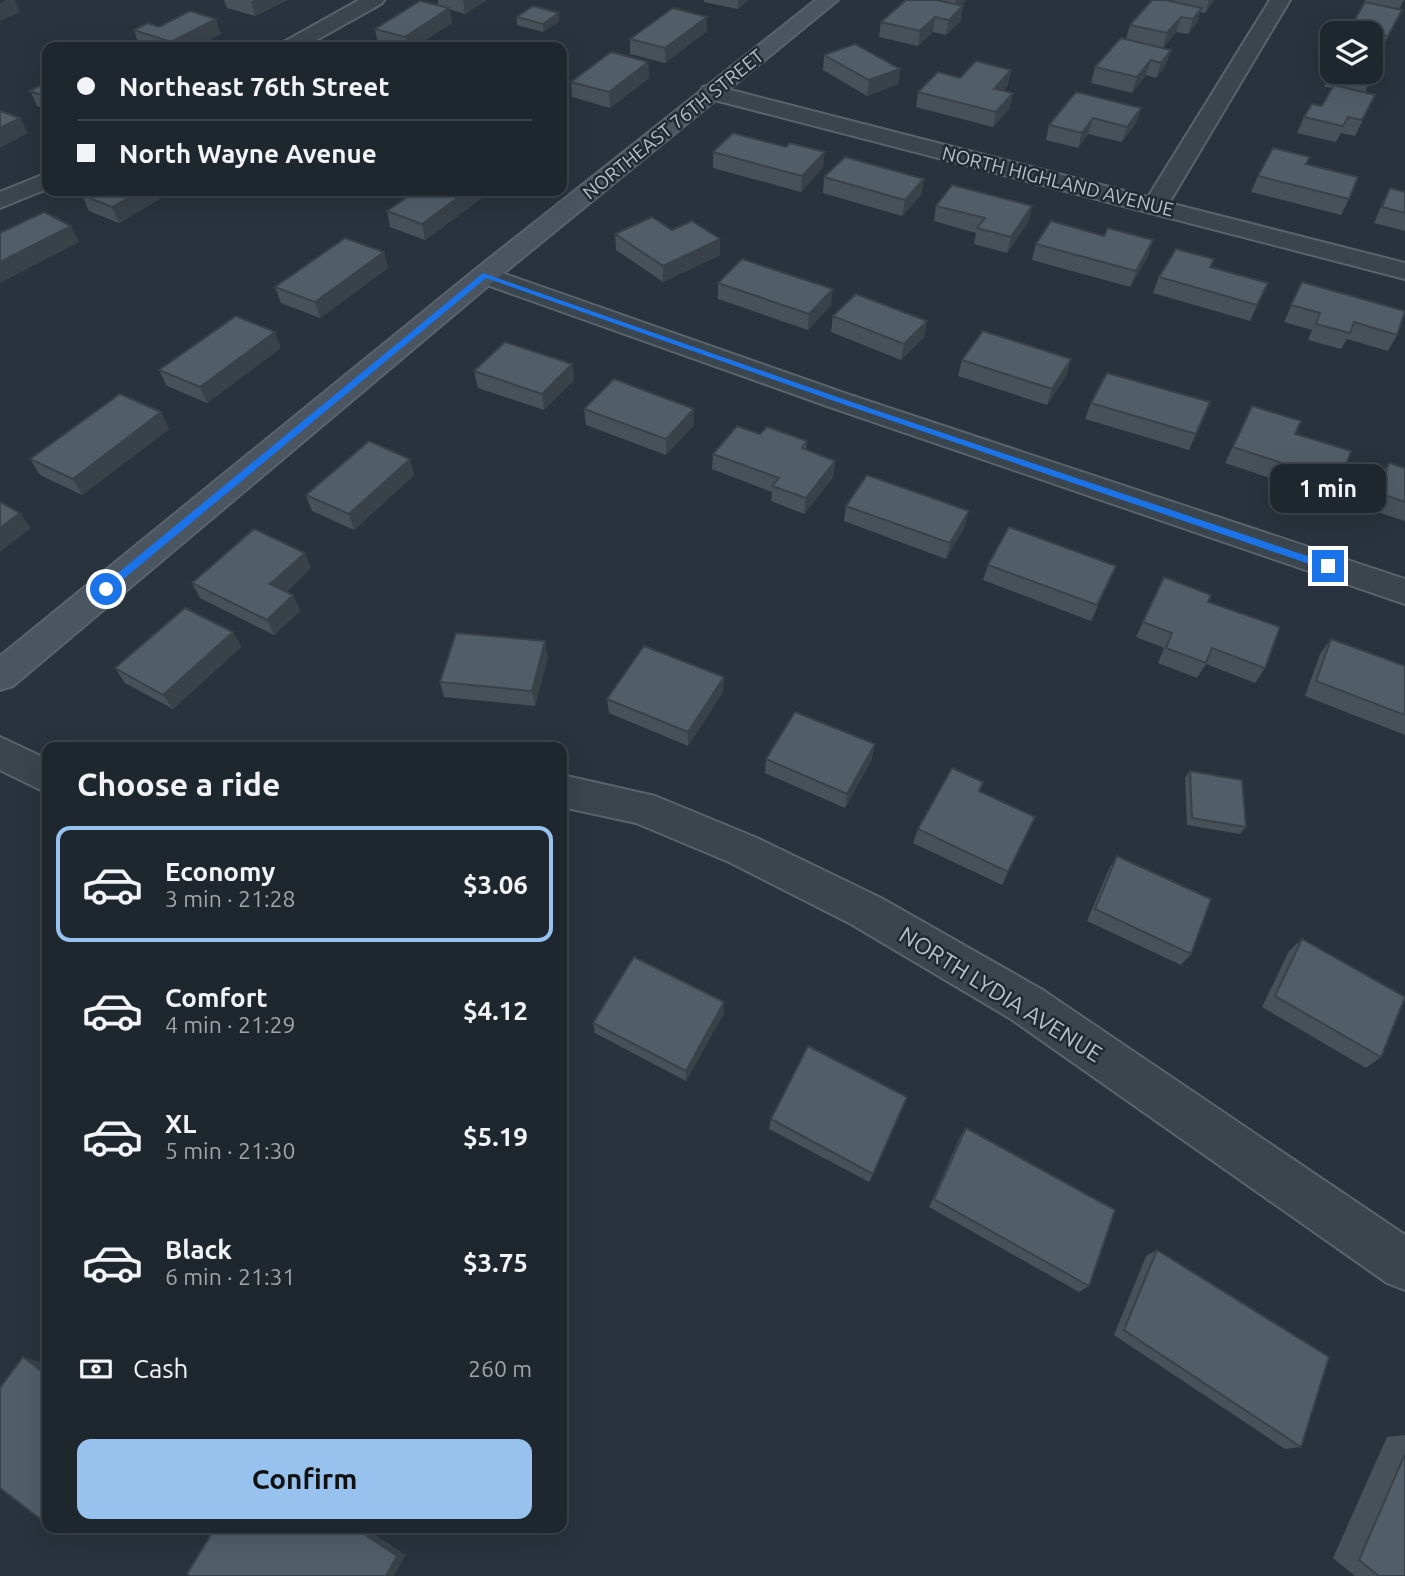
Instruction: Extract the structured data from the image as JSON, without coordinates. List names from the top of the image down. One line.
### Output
{"streets":{"street":["NORTHEAST 76TH STREET","NORTH HIGHLAND AVENUE","NORTH LYDIA AVENUE"]},"crossings":[["NORTHEAST 76TH STREET","NORTH HIGHLAND AVENUE"]],"page":{"banner":["Northeast 76th Street","North Wayne Avenue"],"bubble":"1 min","heading":"Choose a ride","list":[{"name":"Economy","note":"3 min · 21:28","value":"$3.06"},{"name":"Comfort","note":"4 min · 21:29","value":"$4.12"},{"name":"XL","note":"5 min · 21:30","value":"$5.19"},{"name":"Black","note":"6 min · 21:31","value":"$3.75"}],"pay":["Cash","260 m"],"buttons":"Confirm"}}
